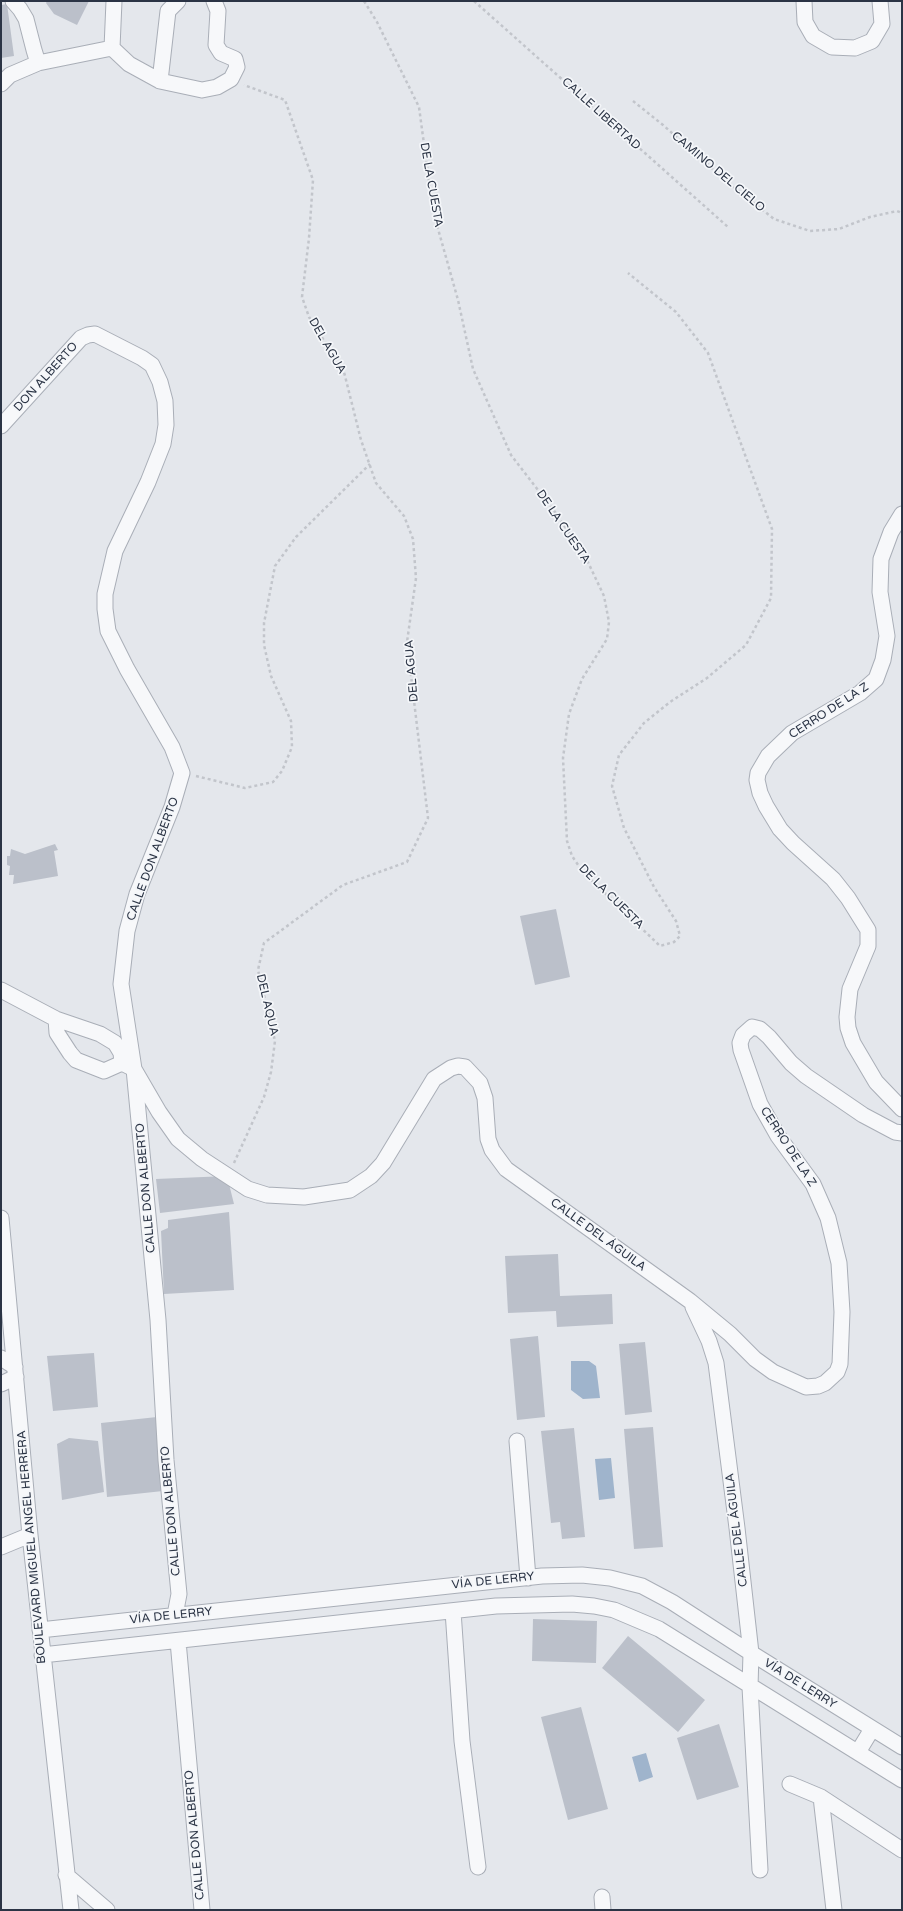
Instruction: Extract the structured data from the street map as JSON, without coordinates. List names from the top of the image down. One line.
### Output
{"streets":{"street":["DON ALBERTO","CERRO DE LA Z","CALLE DON ALBERTO","CALLE DEL ÁGUILA","BOULEVARD MIGUEL ANGEL HERRERA","VÍA DE LERRY"],"path":["CALLE LIBERTAD","CAMINO DEL CIELO","DE LA CUESTA","DEL AGUA","DEL AQUA"]},"crossings":[["DEL AGUA","DEL AQUA"],["DON ALBERTO","CALLE DON ALBERTO"],["CERRO DE LA Z","CALLE DEL ÁGUILA"],["CALLE DON ALBERTO","CALLE DEL ÁGUILA"],["CALLE DON ALBERTO","VÍA DE LERRY"],["DEL AQUA","CALLE DEL ÁGUILA"],["CALLE DEL ÁGUILA","VÍA DE LERRY"],["BOULEVARD MIGUEL ANGEL HERRERA","VÍA DE LERRY"]]}
